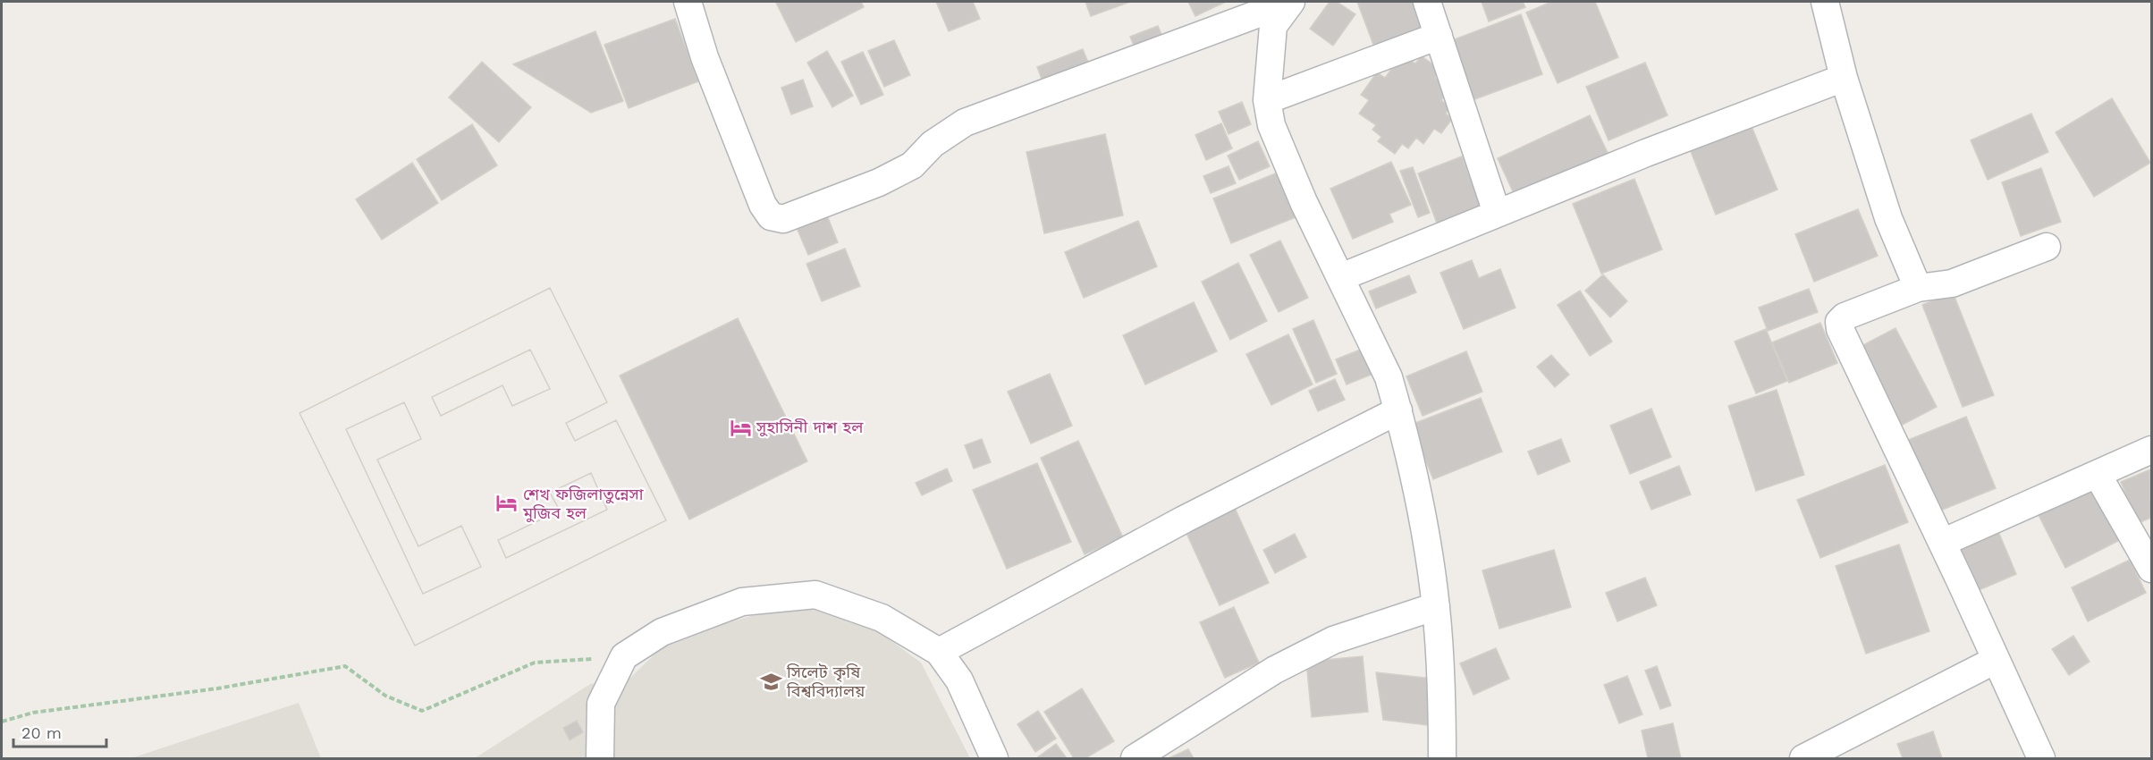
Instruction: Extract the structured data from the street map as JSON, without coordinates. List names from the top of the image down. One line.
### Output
{"places":{"hotel":["সুহাসিনী দাশ হল","শেখ ফজিলাতুন্নেসা মুজিব হল"],"school or university":["সিলেট কৃষি বিশ্ববিদ্যালয়"]},"scale_bar":"20 m"}
